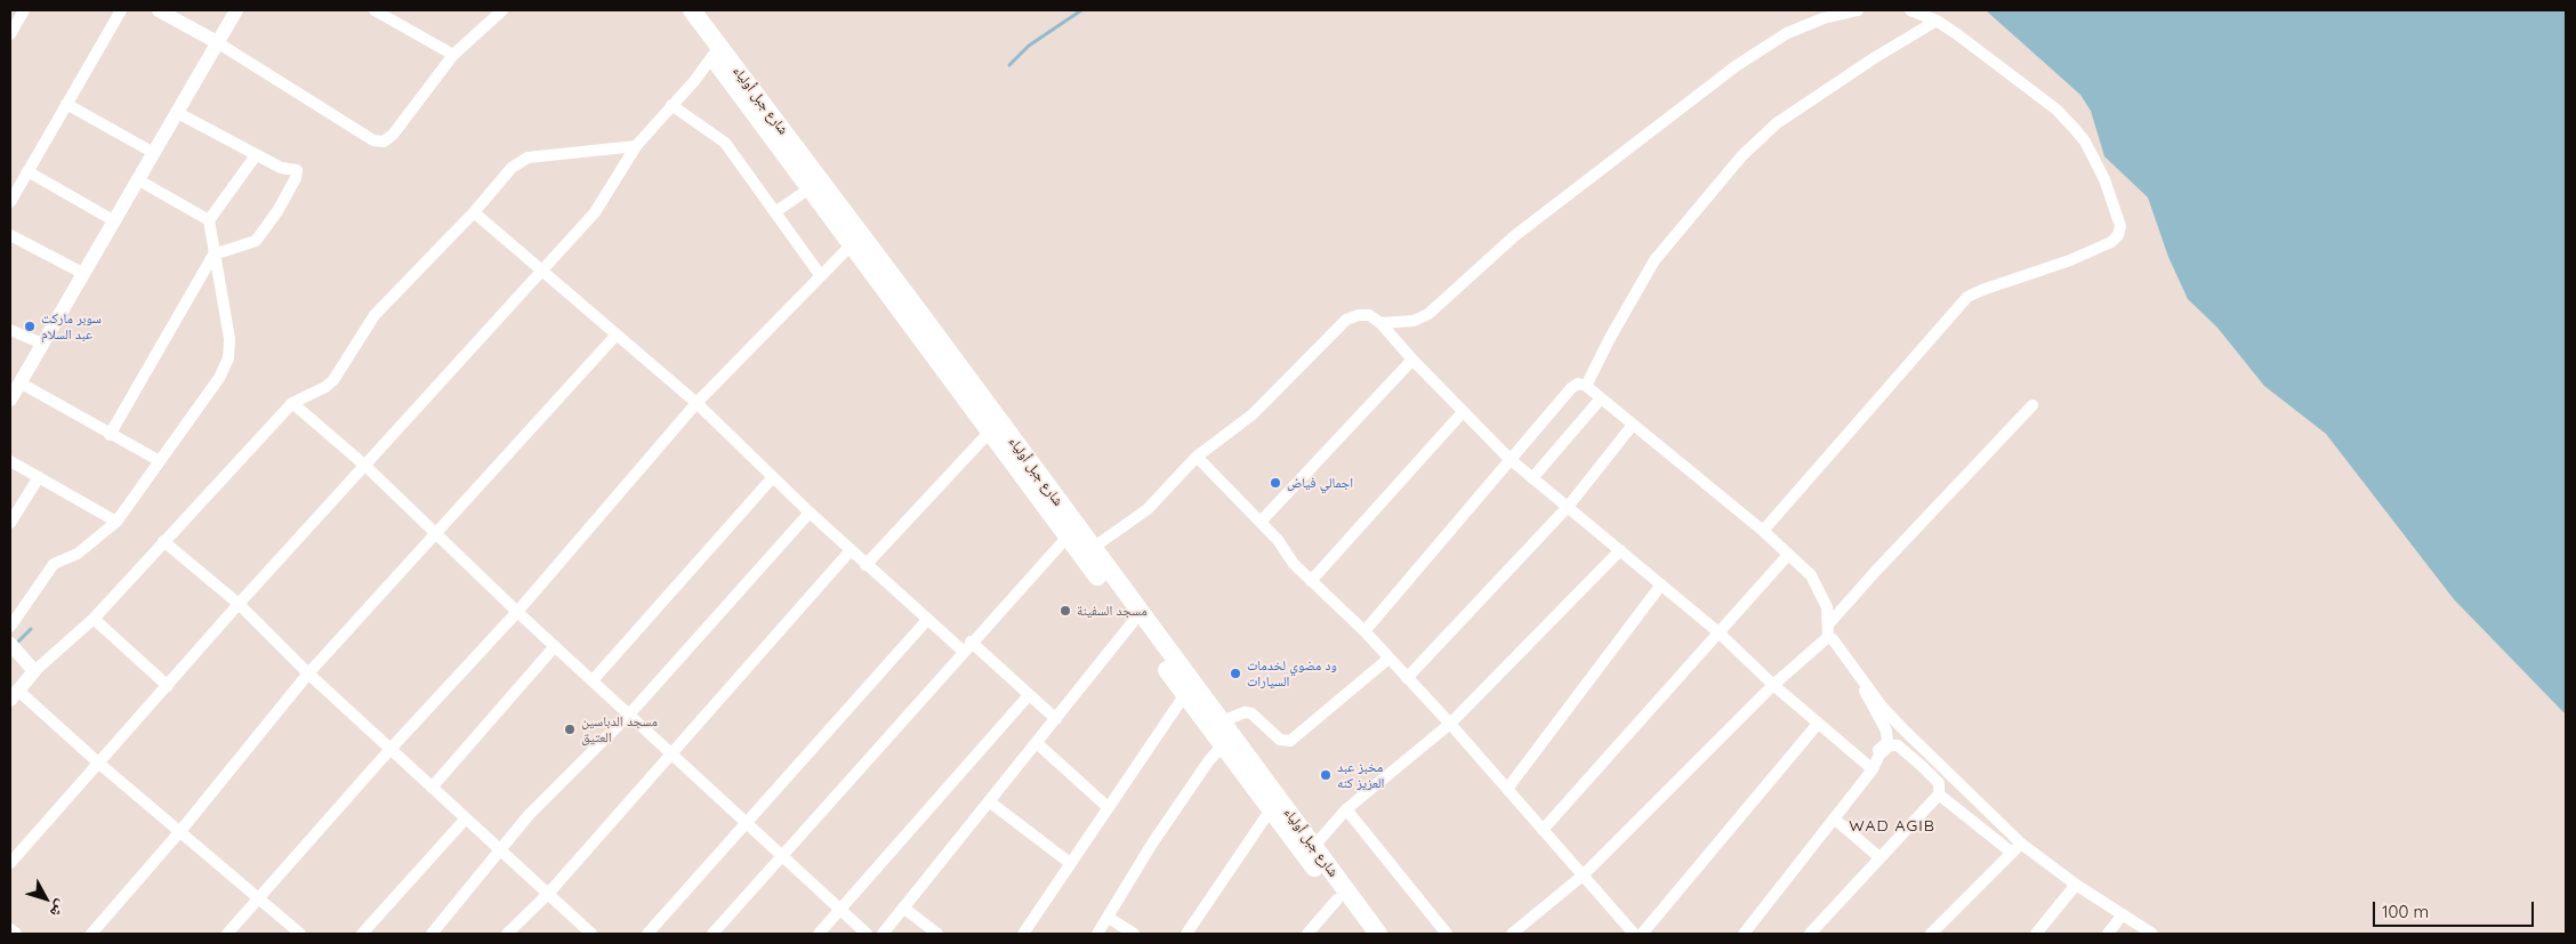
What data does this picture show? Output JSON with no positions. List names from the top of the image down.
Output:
{
  "streets": {
    "main road": ["شارع جبل أولياء"]
  },
  "districts": ["WAD AGIB"],
  "places": [
    "سوبر ماركت عبد السلام",
    "اجمالي فياض",
    "مسجد السفينة",
    "ود مضوي لخدمات السيارات",
    "مسجد الدباسين العتيق",
    "مخبز عبد العزيز كنه"
  ],
  "scale_bar": "100 m",
  "north": "bottom right"
}
